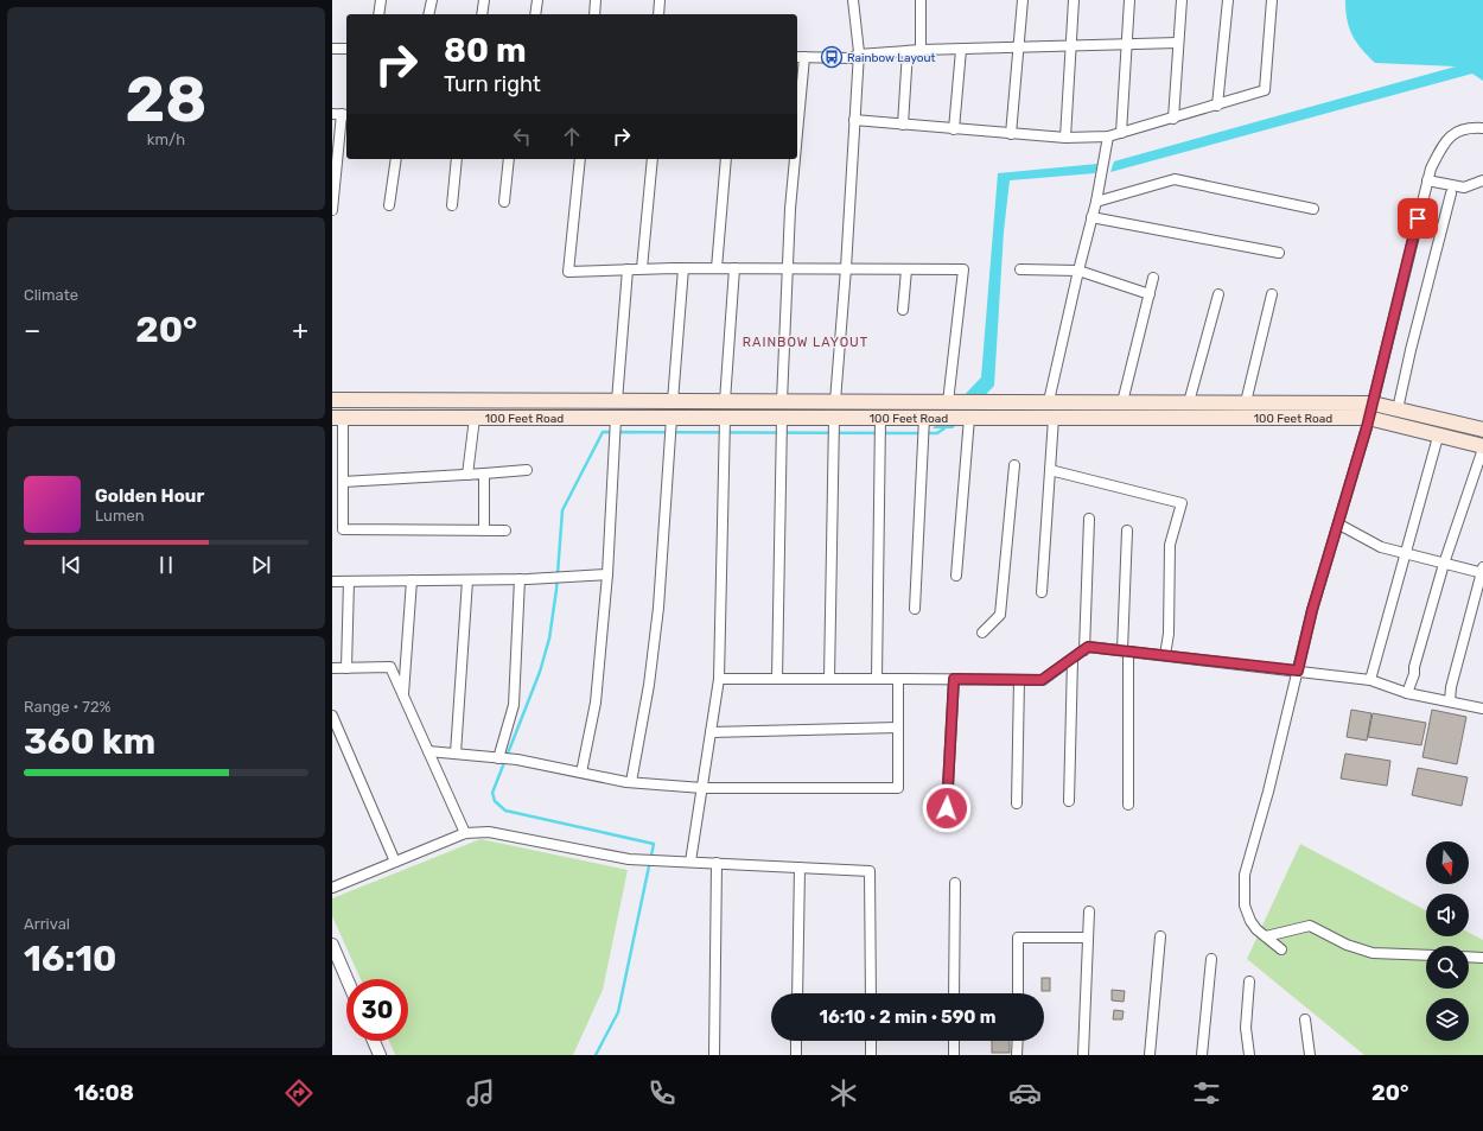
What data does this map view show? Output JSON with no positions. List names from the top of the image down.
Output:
{
  "streets": {
    "main road": ["100 Feet Road"]
  },
  "districts": ["RAINBOW LAYOUT"],
  "places": {
    "bus stop": ["Rainbow Layout"]
  },
  "north": "bottom",
  "page": {
    "tile": [
      ["28", "km/h"],
      "Climate",
      ["Range · 72%", "360 km"],
      ["Arrival", "16:10"]
    ],
    "turn": ["80 m", "Turn right"],
    "heat": ["−", "20°", "+"],
    "song": ["Golden Hour", "Lumen"],
    "limit": "30",
    "trip": "16:10 · 2 min · 590 m",
    "tabs": ["16:08", "20°"]
  }
}
